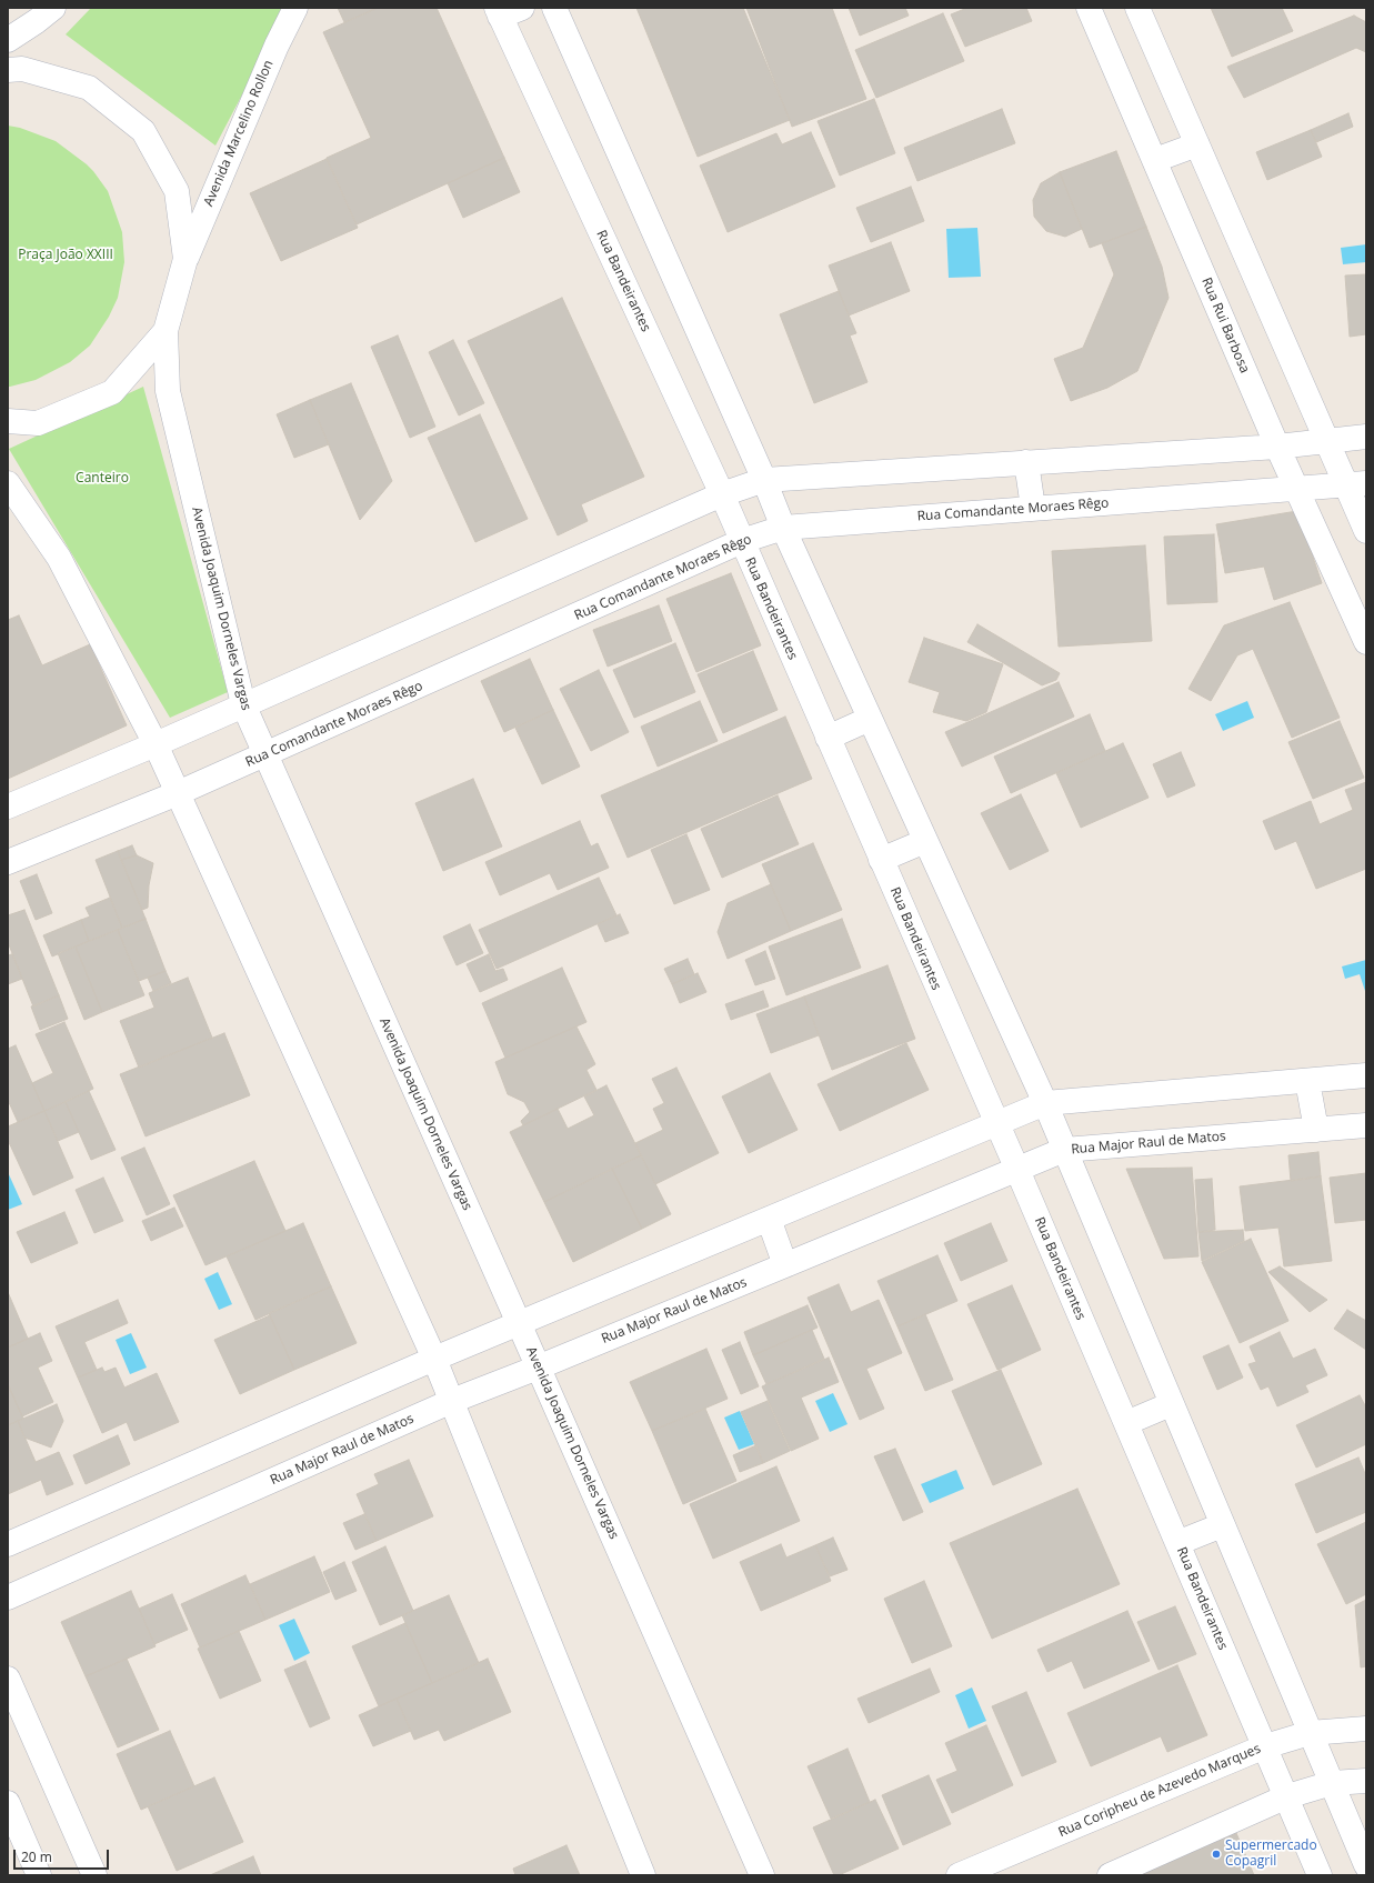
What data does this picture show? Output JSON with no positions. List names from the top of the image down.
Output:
{
  "streets": {
    "street": [
      "Avenida Marcelino Rollon",
      "Rua Bandeirantes",
      "Rua Rui Barbosa",
      "Rua Comandante Moraes Rêgo",
      "Avenida Joaquim Dorneles Vargas",
      "Rua Major Raul de Matos",
      "Rua Coripheu de Azevedo Marques"
    ]
  },
  "crossings": [
    ["Rua Bandeirantes", "Rua Comandante Moraes Rêgo"],
    ["Rua Bandeirantes", "Rua Major Raul de Matos"],
    ["Rua Bandeirantes", "Rua Coripheu de Azevedo Marques"],
    ["Rua Rui Barbosa", "Rua Comandante Moraes Rêgo"],
    ["Rua Comandante Moraes Rêgo", "Avenida Joaquim Dorneles Vargas"],
    ["Avenida Joaquim Dorneles Vargas", "Rua Major Raul de Matos"]
  ],
  "parks": ["Praça João XXIII", "Canteiro"],
  "places": ["Supermercado Copagril"],
  "scale_bar": "20 m"
}
